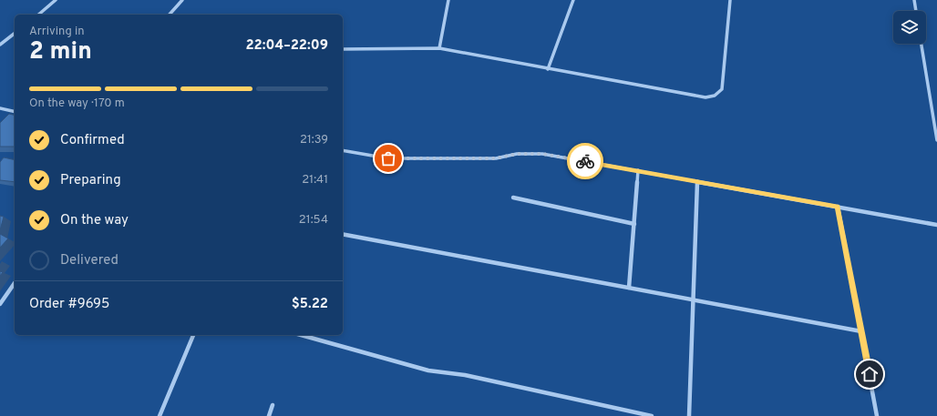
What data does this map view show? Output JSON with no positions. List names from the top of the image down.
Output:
{
  "page": {
    "heading": ["2 min", "Arriving in", "22:04–22:09"],
    "panel": ["Order #9695", "$5.22"],
    "bar": "On the way · 170 m",
    "list": [
      ["Confirmed", "21:39"],
      ["Preparing", "21:41"],
      ["On the way", "21:54"],
      "Delivered"
    ]
  }
}
